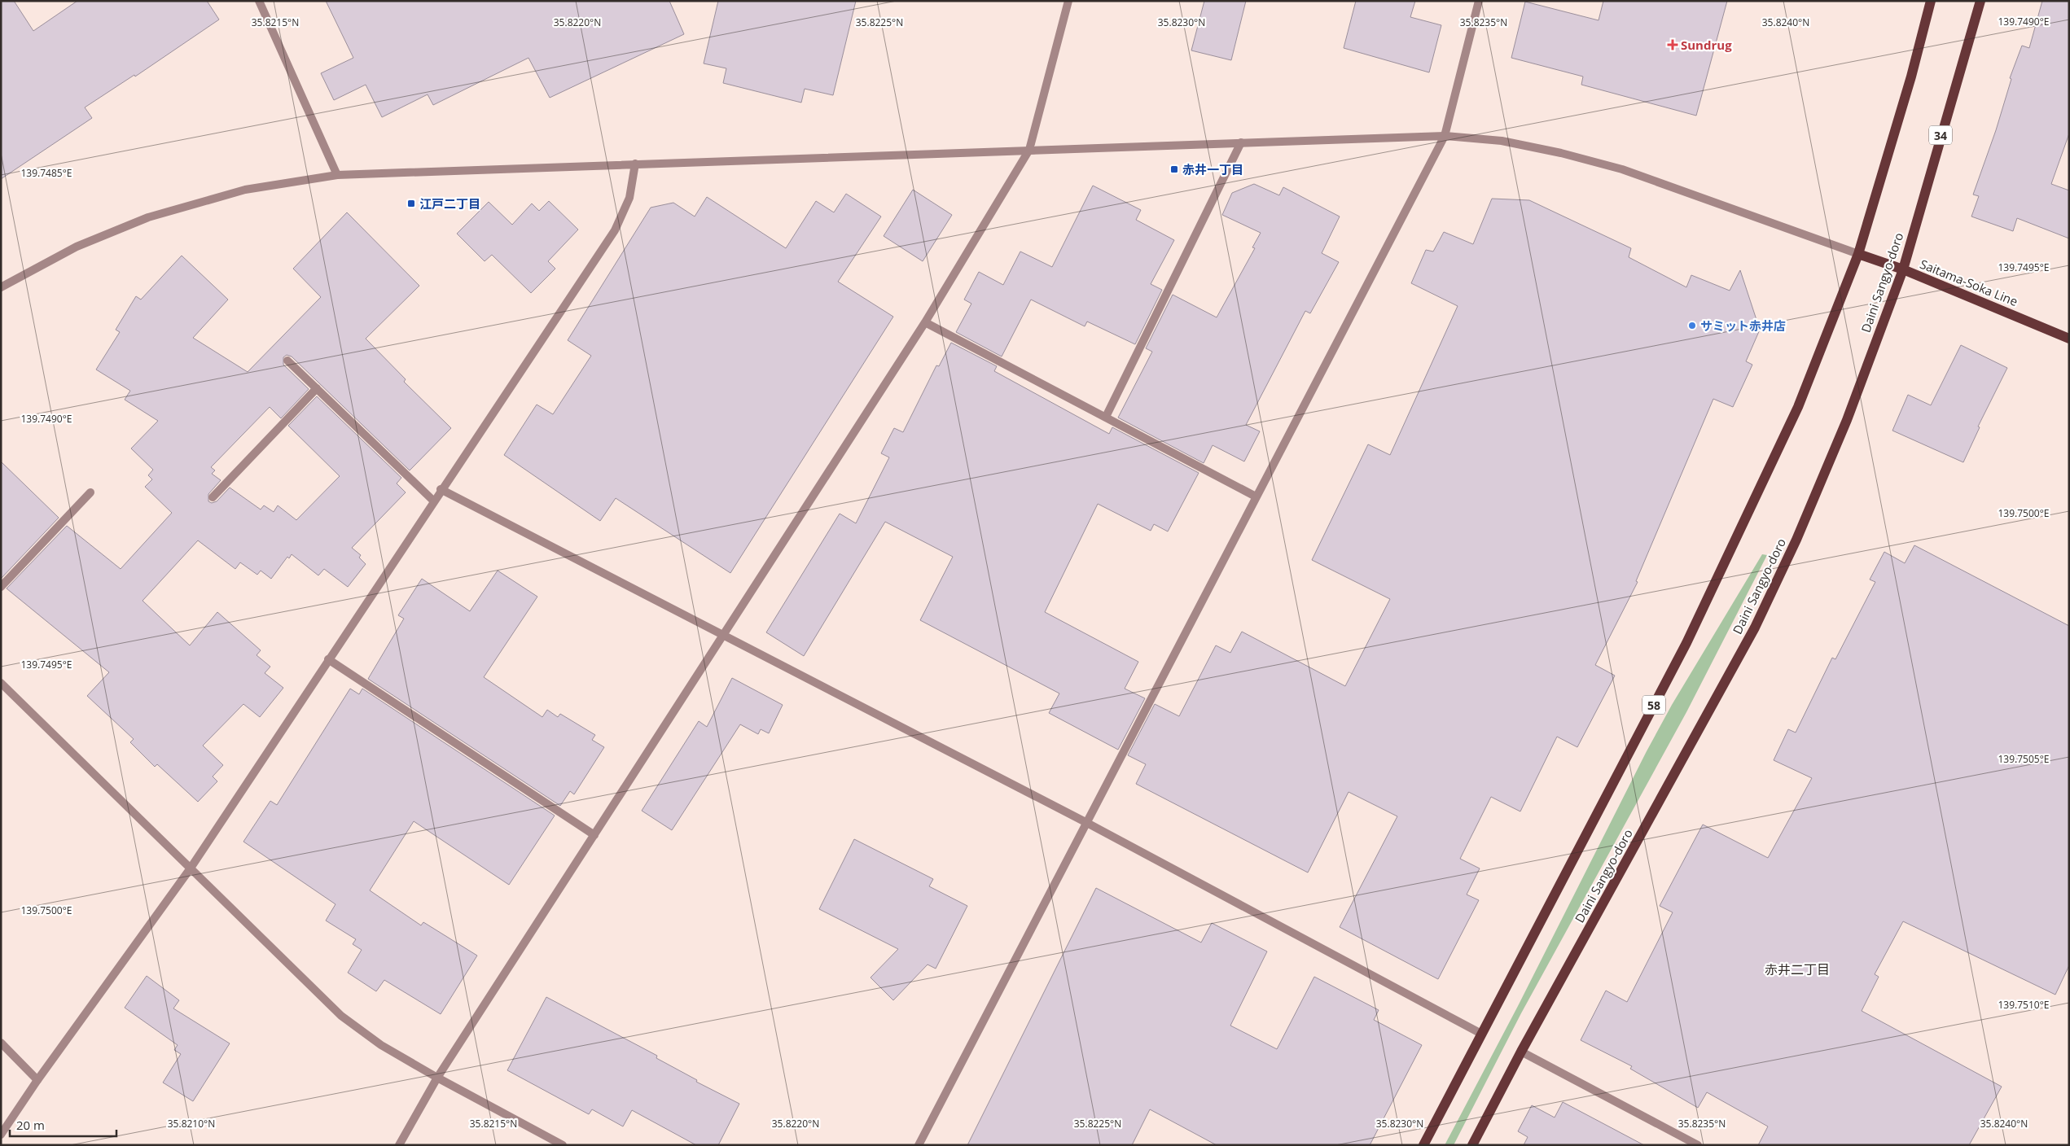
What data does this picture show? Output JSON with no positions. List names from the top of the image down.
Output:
{
  "streets": {
    "main road": [
      "34",
      "Daini Sangyo-doro",
      "Saitama-Soka Line",
      "58"
    ]
  },
  "crossings": [
    ["Daini Sangyo-doro", "Saitama-Soka Line"],
    ["Saitama-Soka Line", "58"]
  ],
  "districts": ["赤井二丁目"],
  "places": {
    "health": ["Sundrug"],
    "transit": ["赤井一丁目", "江戸二丁目"],
    "other": ["サミット赤井店"]
  },
  "scale_bar": "20 m",
  "coordinates": [
    "139.7490°E",
    "35.8215°N",
    "35.8220°N",
    "35.8225°N",
    "35.8230°N",
    "35.8235°N",
    "35.8240°N",
    "139.7485°E",
    "139.7495°E",
    "139.7500°E",
    "139.7505°E",
    "139.7510°E",
    "35.8210°N"
  ]
}
